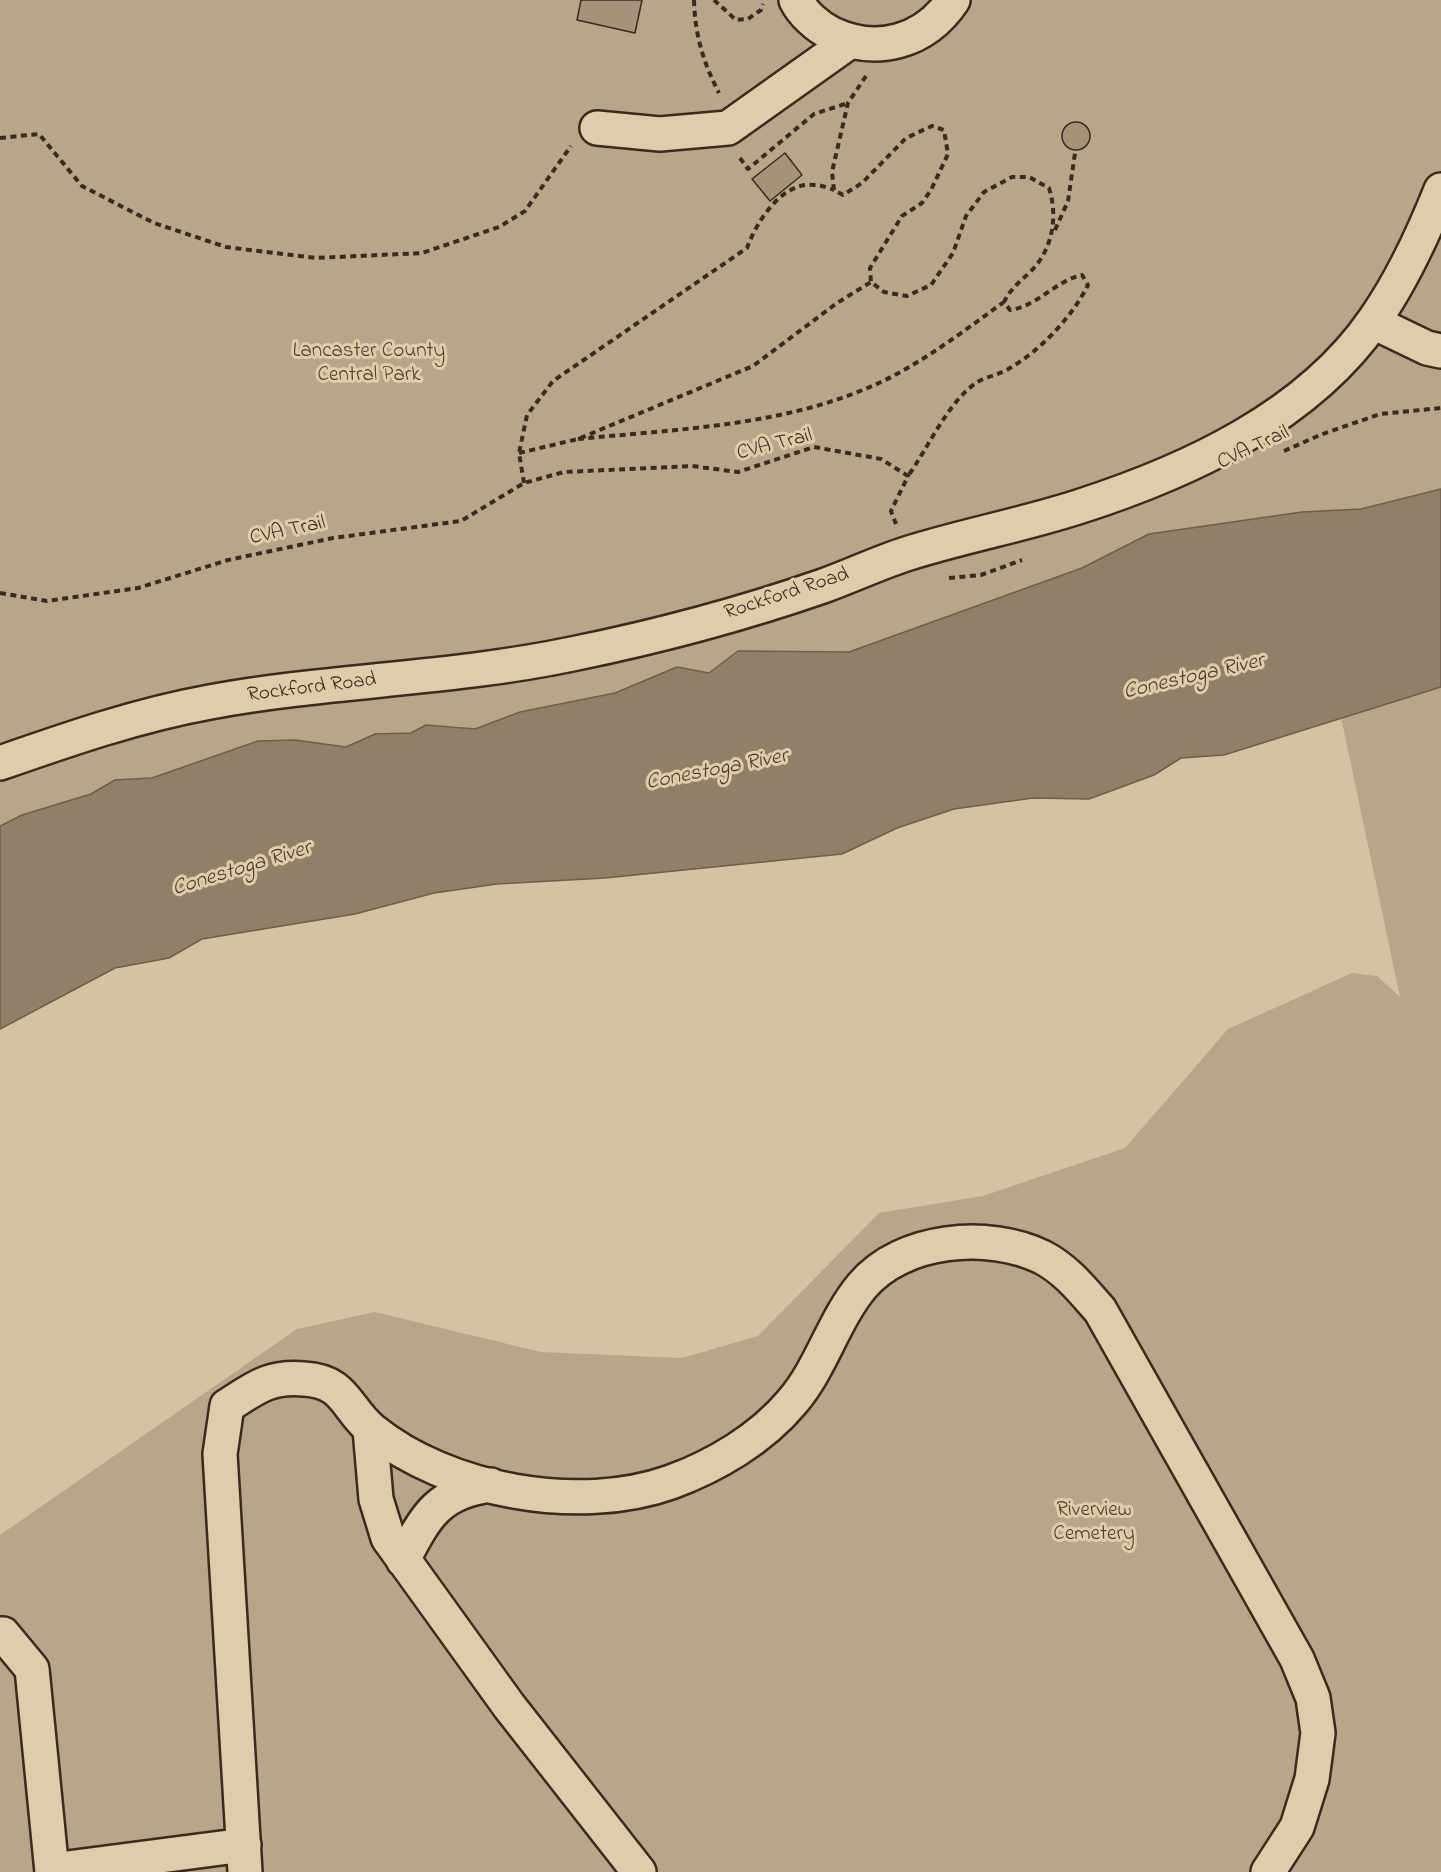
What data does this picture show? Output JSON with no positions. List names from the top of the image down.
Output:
{
  "streets": {
    "street": ["Rockford Road"],
    "path": ["CVA Trail"]
  },
  "water": ["Conestoga River"],
  "parks": ["Lancaster County Central Park", "Riverview Cemetery"]
}
